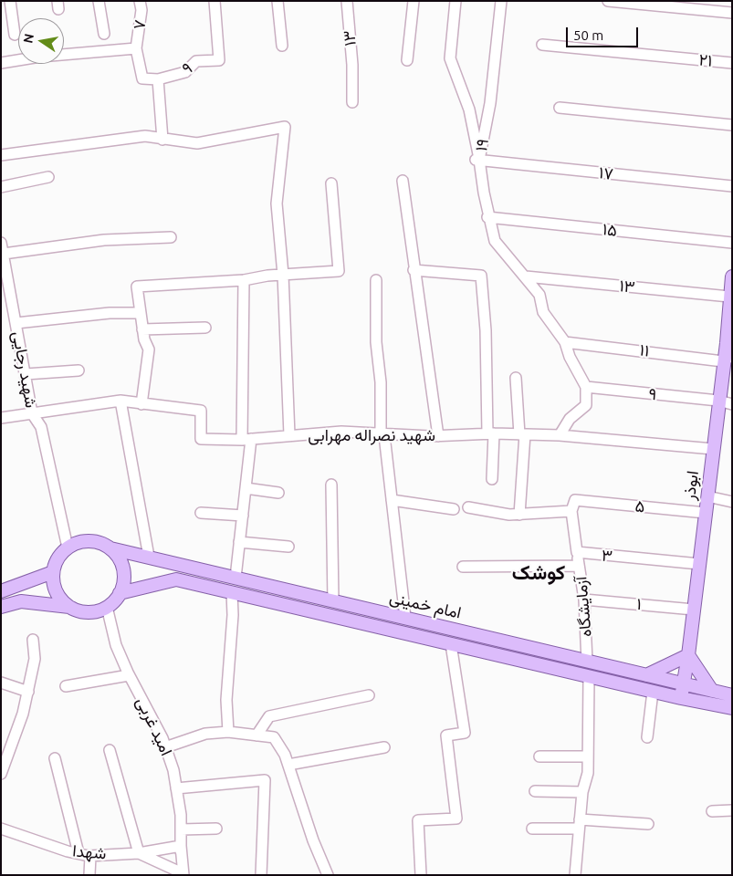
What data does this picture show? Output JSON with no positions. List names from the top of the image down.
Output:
{
  "streets": {
    "main road": ["ابوذر", "امام خمینی"],
    "street": [
      "۷",
      "۱۳",
      "۲۱",
      "۹",
      "۱۹",
      "۱۷",
      "۱۵",
      "۱۱",
      "شهید رجایی",
      "شهید نصراله مهرابی",
      "۵",
      "۳",
      "۱",
      "آزمایشگاه",
      "امید غربی",
      "شهدا"
    ]
  },
  "crossings": [
    ["۱۳", "۱۹"],
    ["۱۳", "ابوذر"],
    ["۹", "۱۹"],
    ["۹", "ابوذر"],
    ["۱۹", "۱۷"],
    ["۱۹", "۱۵"],
    ["۱۹", "۱۱"],
    ["۱۱", "ابوذر"],
    ["شهید رجایی", "شهید نصراله مهرابی"],
    ["شهید رجایی", "امام خمینی"],
    ["شهید رجایی", "امید غربی"],
    ["شهید نصراله مهرابی", "ابوذر"],
    ["ابوذر", "۵"],
    ["ابوذر", "۳"],
    ["ابوذر", "۱"],
    ["ابوذر", "امام خمینی"],
    ["۳", "آزمایشگاه"],
    ["۱", "آزمایشگاه"],
    ["امام خمینی", "آزمایشگاه"],
    ["امام خمینی", "امید غربی"],
    ["امید غربی", "شهدا"]
  ],
  "districts": ["کوشک"],
  "scale_bar": "50 m",
  "north": "left"
}
